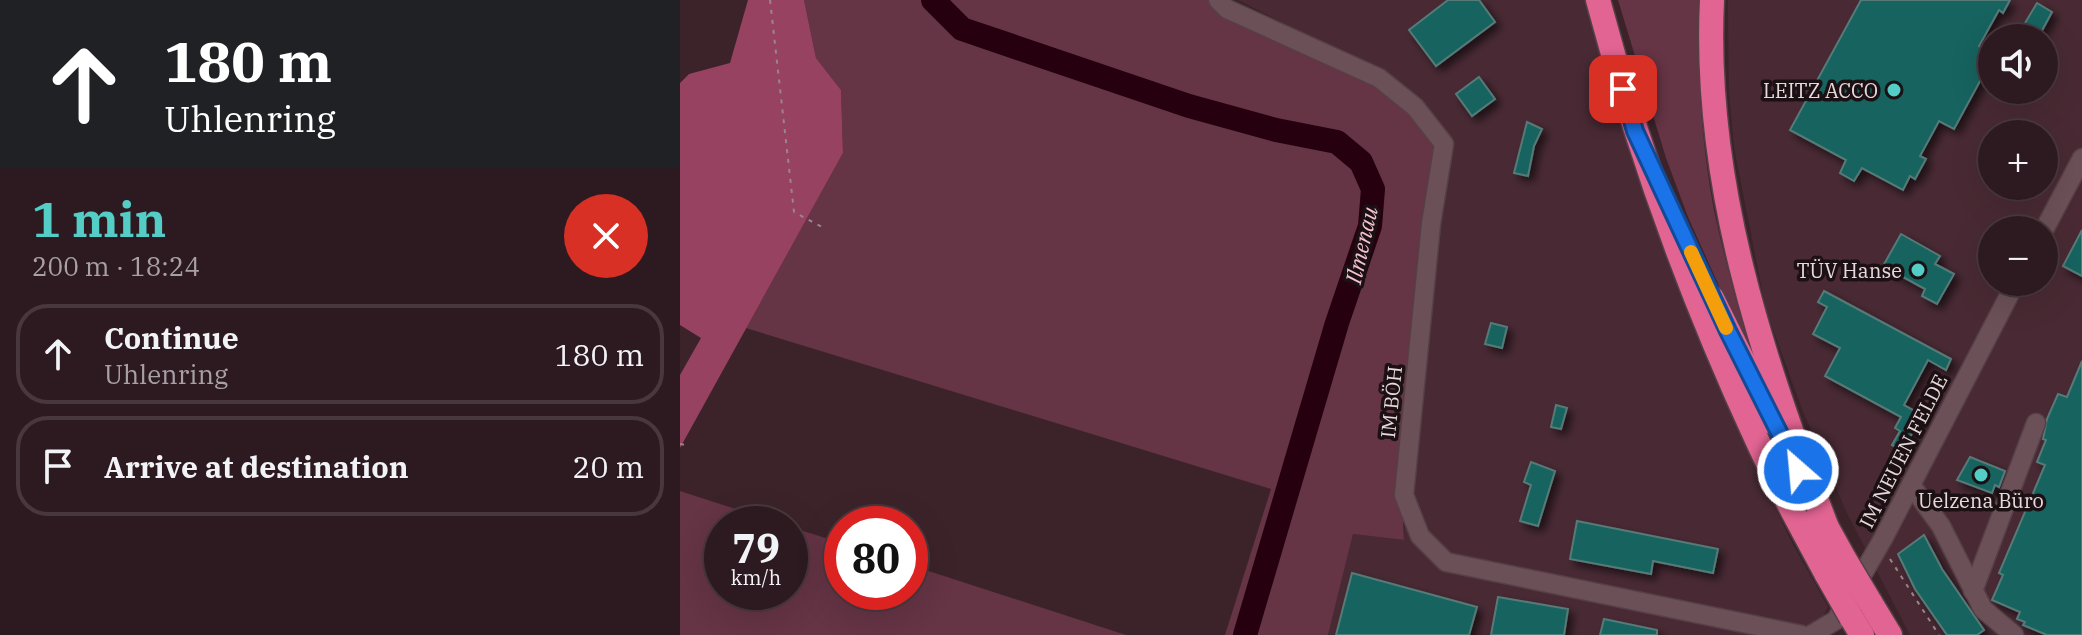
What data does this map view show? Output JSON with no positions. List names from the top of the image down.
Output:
{
  "streets": {
    "street": ["IM BÖH", "IM NEUEN FELDE"]
  },
  "crossings": [
    ["IM BÖH", "IM NEUEN FELDE"]
  ],
  "water": ["Ilmenau"],
  "places": ["LEITZ ACCO", "TÜV Hanse", "Uelzena Büro"],
  "page": {
    "turn": ["180 m", "Uhlenring"],
    "map_buttons": ["+", "−"],
    "heading": ["1 min", "200 m · 18:24"],
    "list": [
      {
        "name": "Continue",
        "note": "Uhlenring",
        "value": "180 m"
      },
      {
        "name": "Arrive at destination",
        "value": "20 m"
      }
    ],
    "speed": "79 km/h",
    "limit": "80"
  }
}
